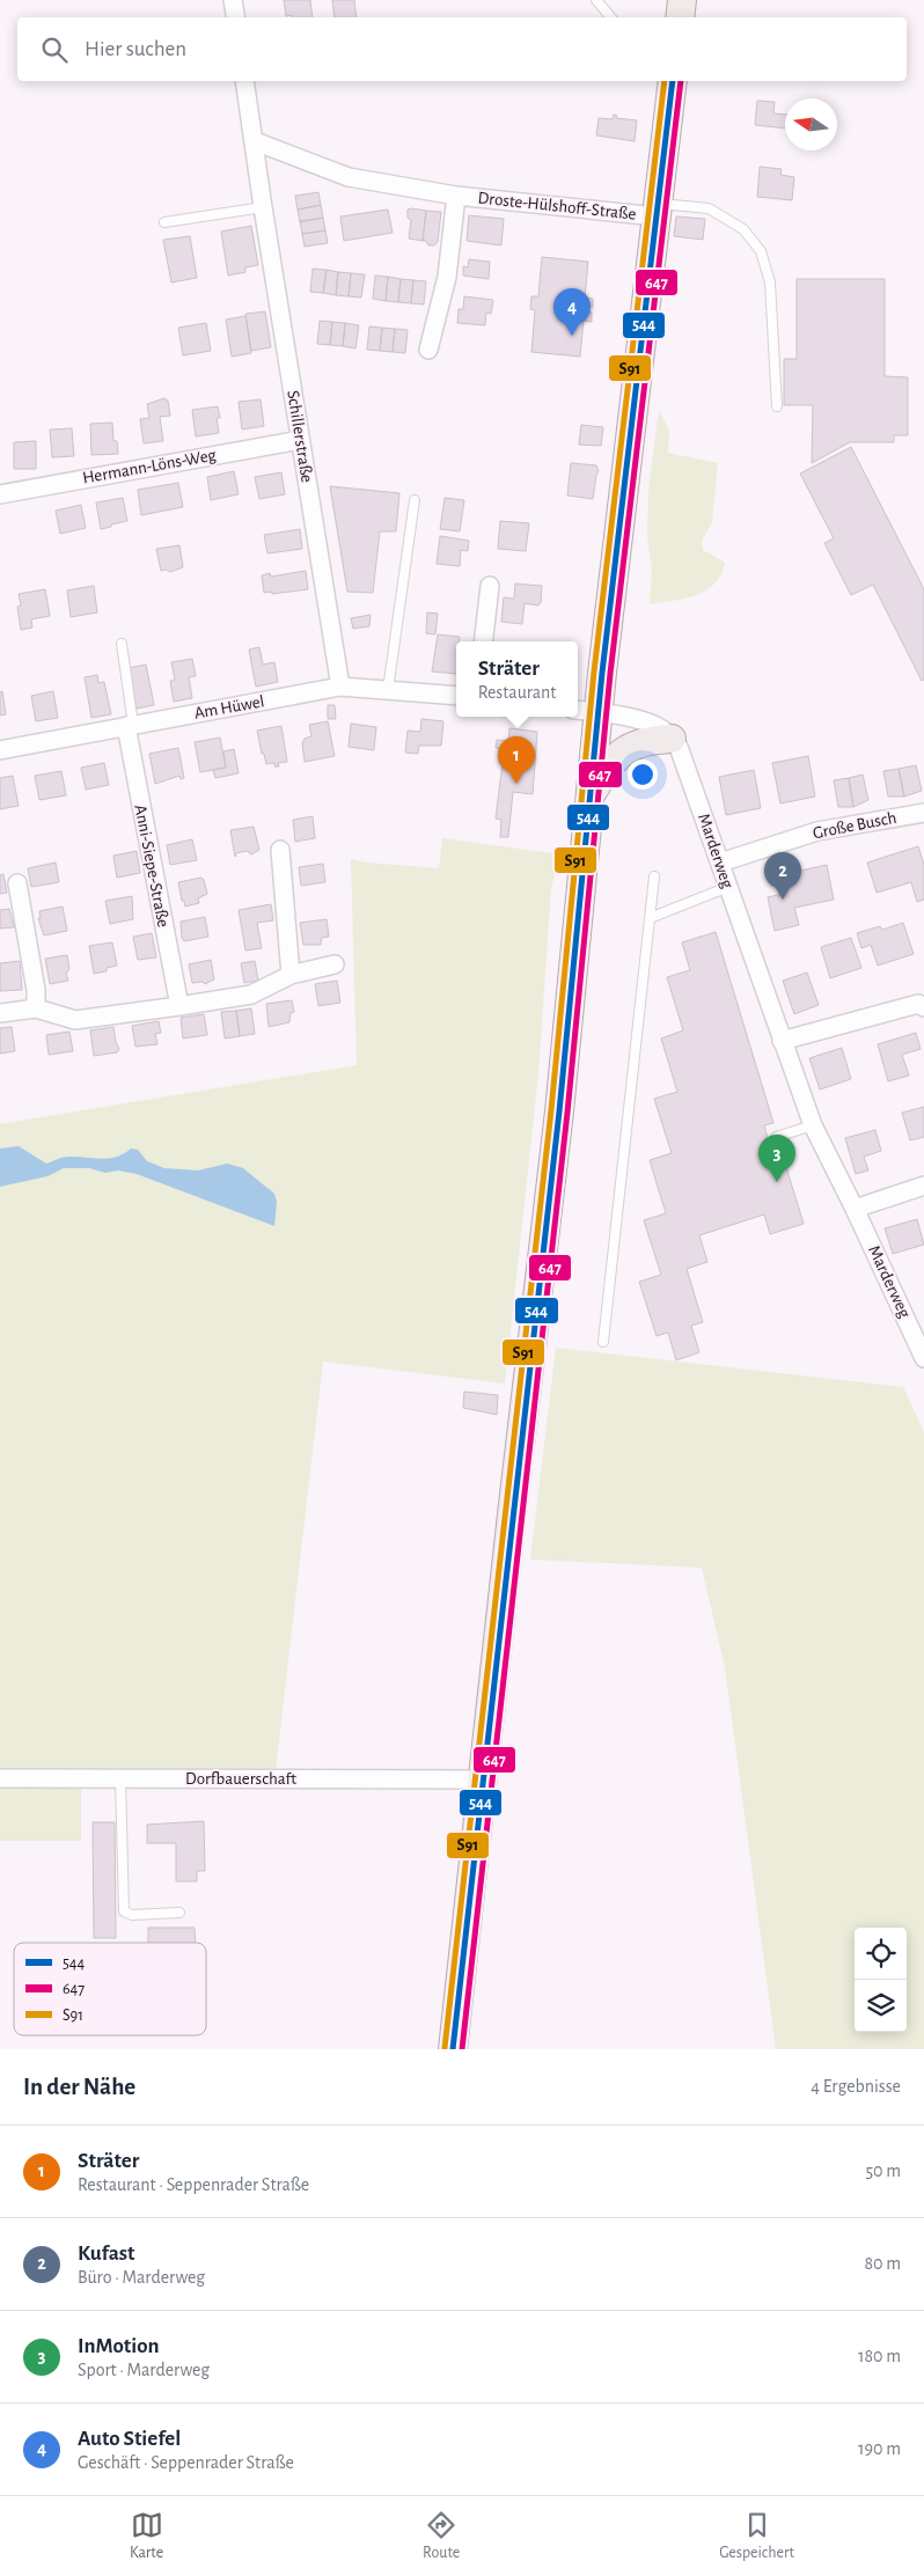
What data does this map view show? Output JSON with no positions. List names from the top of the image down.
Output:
{
  "streets": {
    "street": [
      "Droste-Hülshoff-Straße",
      "Schillerstraße",
      "Hermann-Löns-Weg",
      "Am Hüwel",
      "Große Busch",
      "Marderweg",
      "Anni-Siepe-Straße",
      "Dorfbauerschaft"
    ]
  },
  "crossings": [
    ["Droste-Hülshoff-Straße", "Schillerstraße"],
    ["Schillerstraße", "Hermann-Löns-Weg"],
    ["Schillerstraße", "Am Hüwel"],
    ["Am Hüwel", "Anni-Siepe-Straße"],
    ["Große Busch", "Marderweg"]
  ],
  "lines": ["transit line 544", "transit line 647", "transit line S91"],
  "legend": ["544", "647", "S91"],
  "north": "left",
  "page": {
    "search": "Hier suchen",
    "pins": [
      "4",
      "1",
      "2",
      "3"
    ],
    "popup": ["Sträter", "Restaurant"],
    "heading": ["In der Nähe", "4 Ergebnisse"],
    "list": [
      {
        "mark": "1",
        "name": "Sträter",
        "note": "Restaurant · Seppenrader Straße",
        "value": "50 m"
      },
      {
        "mark": "2",
        "name": "Kufast",
        "note": "Büro · Marderweg",
        "value": "80 m"
      },
      {
        "mark": "3",
        "name": "InMotion",
        "note": "Sport · Marderweg",
        "value": "180 m"
      },
      {
        "mark": "4",
        "name": "Auto Stiefel",
        "note": "Geschäft · Seppenrader Straße",
        "value": "190 m"
      }
    ],
    "nav": ["Karte", "Route", "Gespeichert"]
  }
}
